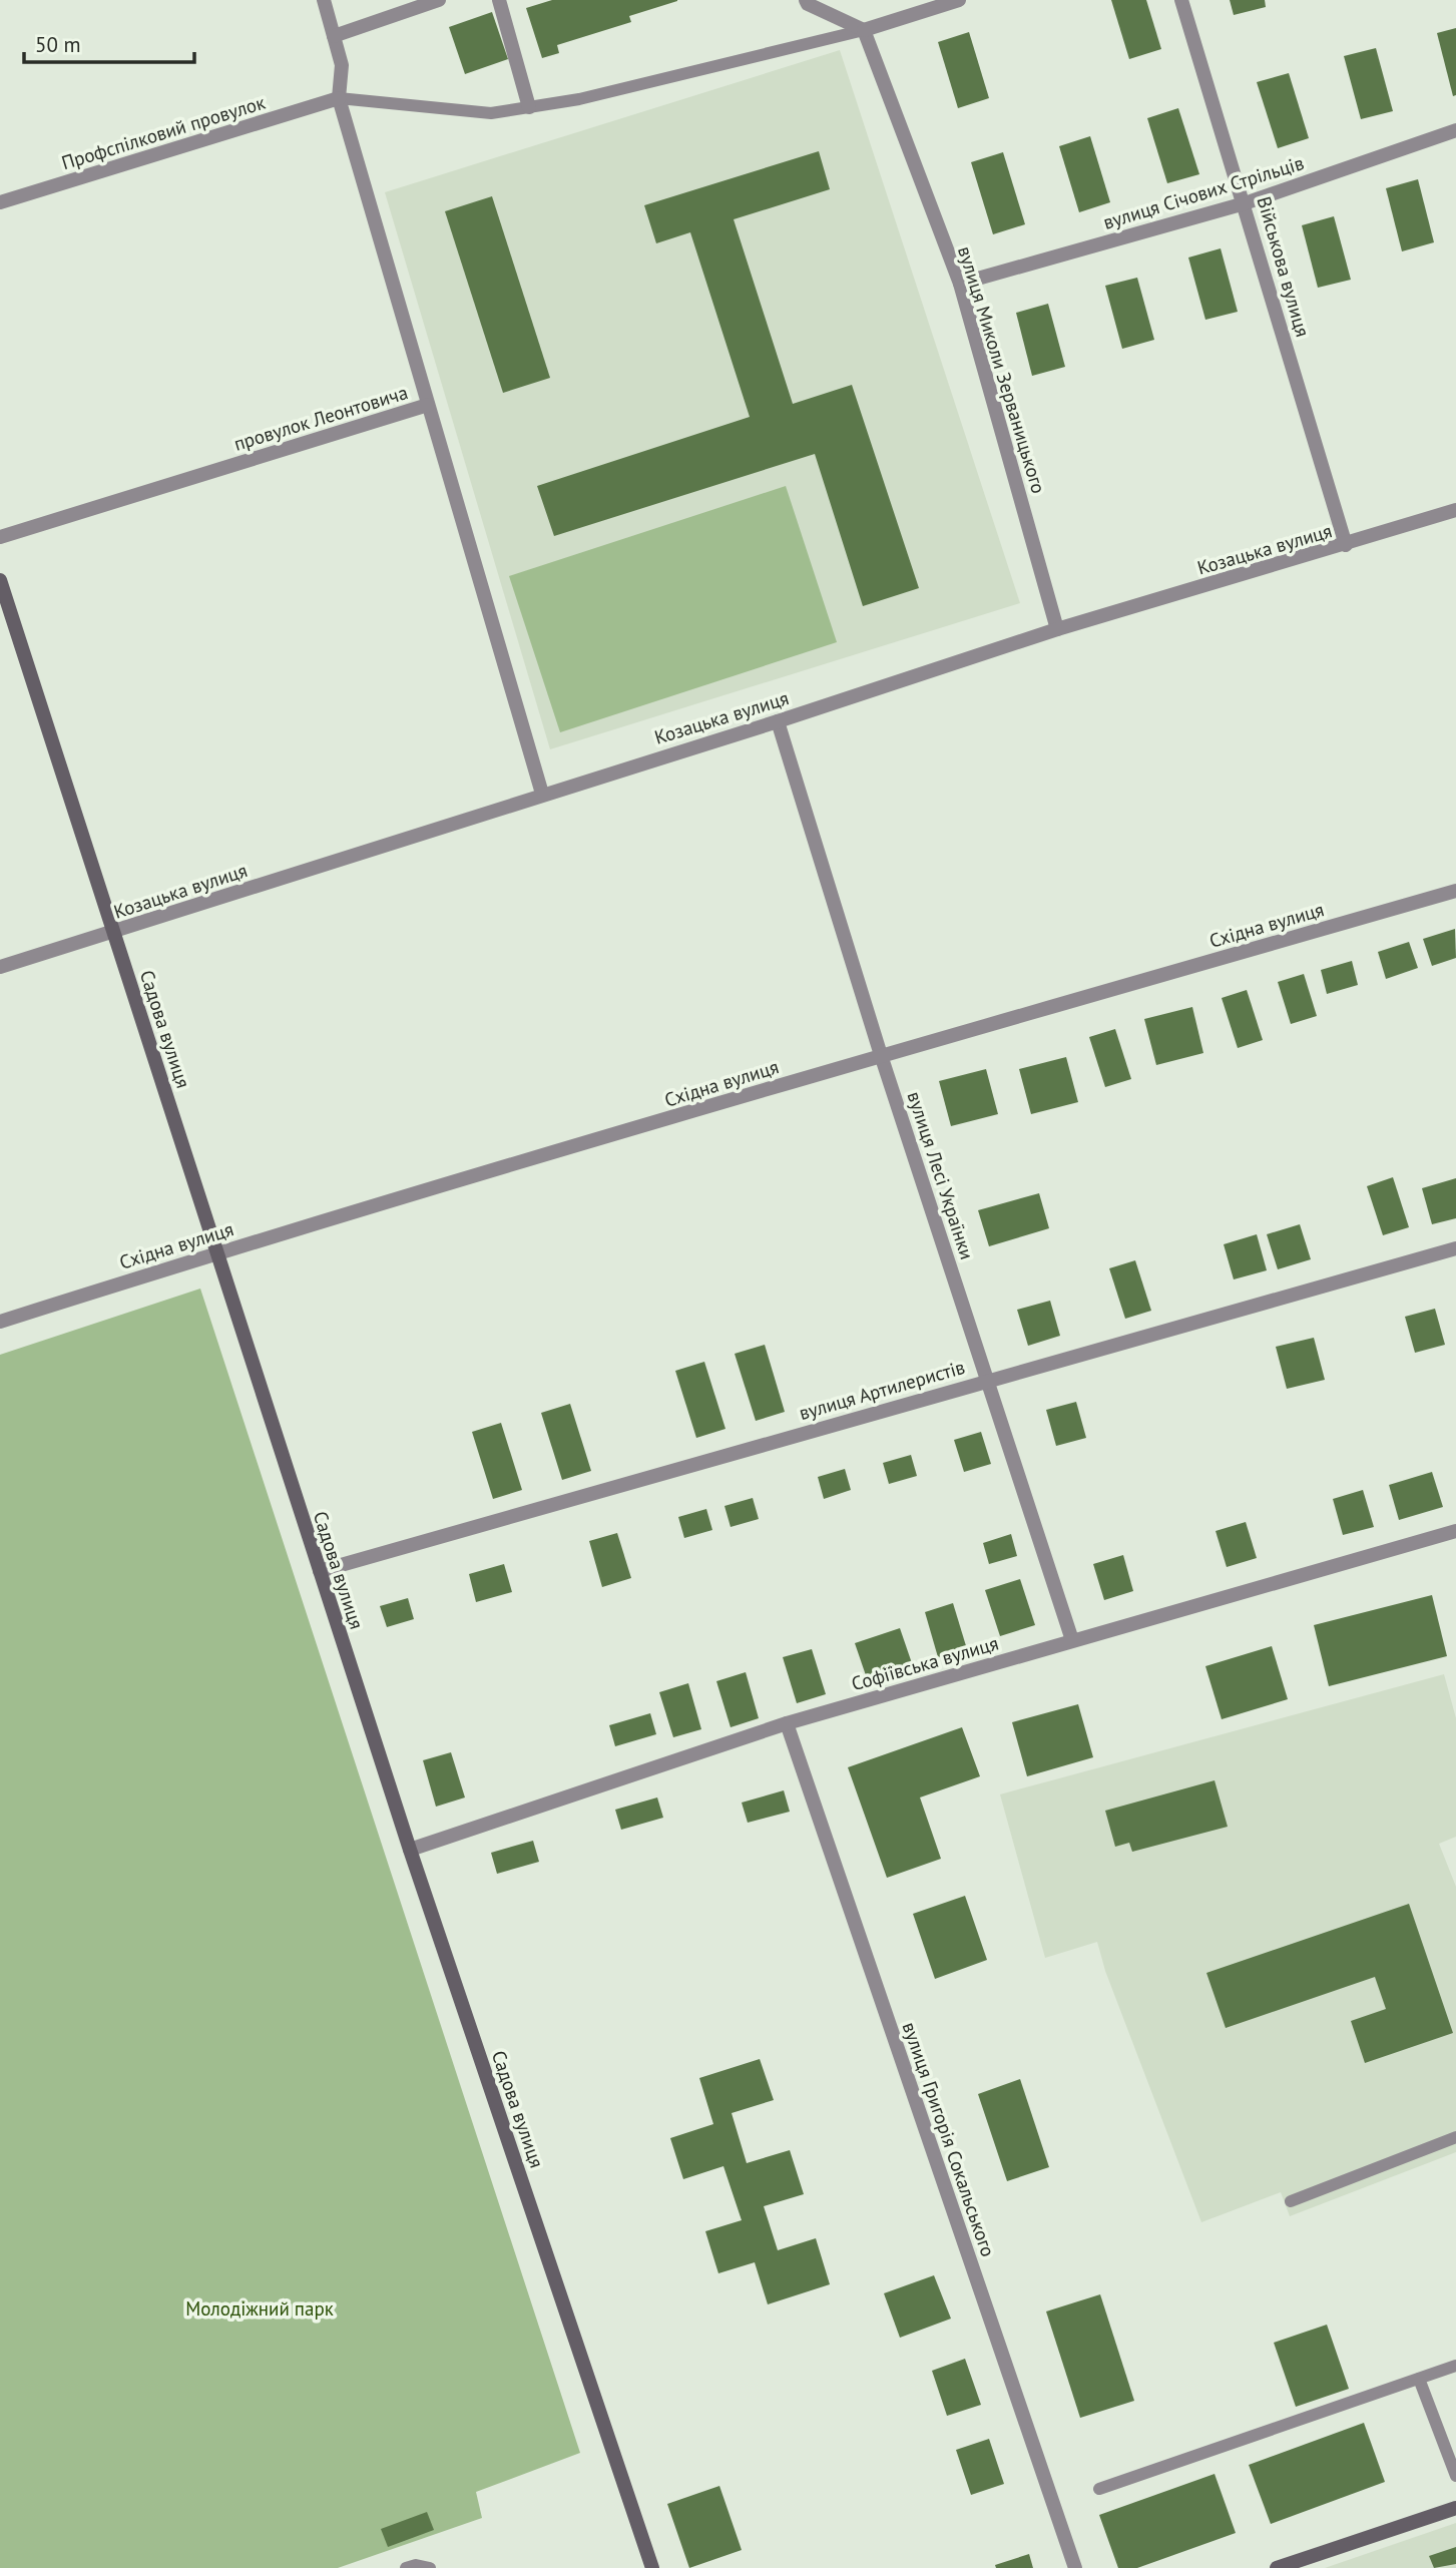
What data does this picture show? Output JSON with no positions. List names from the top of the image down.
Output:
{
  "streets": {
    "street": [
      "Профспілковий провулок",
      "вулиця Січових Стрільців",
      "Військова вулиця",
      "вулиця Миколи Зерваницького",
      "провулок Леонтовича",
      "Козацька вулиця",
      "Східна вулиця",
      "Садова вулиця",
      "вулиця Лесі Українки",
      "вулиця Артилеристів",
      "Софіївська вулиця",
      "вулиця Григорія Сокальського"
    ]
  },
  "crossings": [
    ["вулиця Січових Стрільців", "Військова вулиця"],
    ["вулиця Січових Стрільців", "вулиця Миколи Зерваницького"],
    ["Військова вулиця", "Козацька вулиця"],
    ["вулиця Миколи Зерваницького", "Козацька вулиця"],
    ["провулок Леонтовича", "Козацька вулиця"],
    ["Козацька вулиця", "Садова вулиця"],
    ["Козацька вулиця", "вулиця Лесі Українки"],
    ["Східна вулиця", "Садова вулиця"],
    ["Східна вулиця", "вулиця Лесі Українки"],
    ["Садова вулиця", "вулиця Артилеристів"],
    ["Садова вулиця", "Софіївська вулиця"],
    ["вулиця Лесі Українки", "вулиця Артилеристів"],
    ["вулиця Лесі Українки", "Софіївська вулиця"],
    ["Софіївська вулиця", "вулиця Григорія Сокальського"]
  ],
  "parks": ["Молодіжний парк"],
  "scale_bar": "50 m"
}
